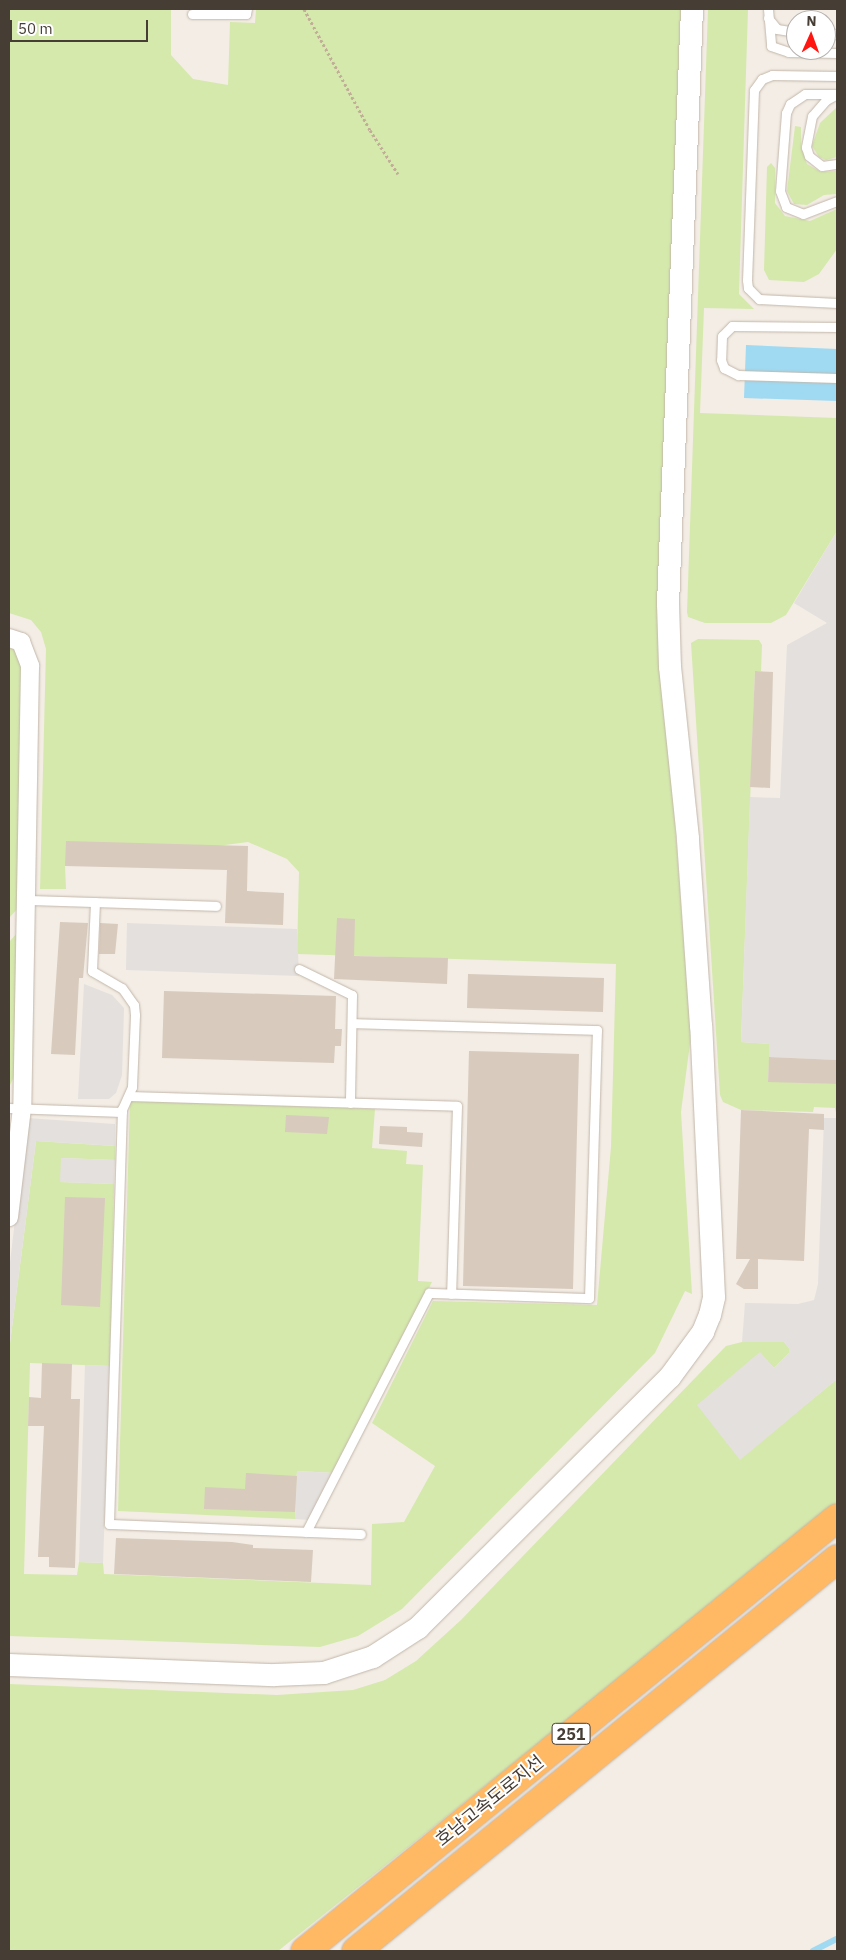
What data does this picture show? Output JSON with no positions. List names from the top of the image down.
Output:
{
  "streets": {
    "highway": ["251", "호남고속도로지선"]
  },
  "scale_bar": "50 m",
  "north": "top"
}
